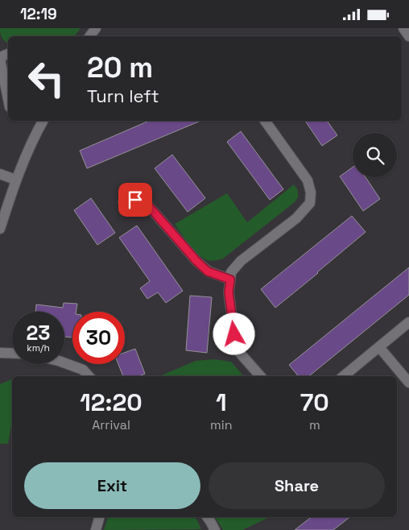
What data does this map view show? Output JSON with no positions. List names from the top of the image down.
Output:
{
  "page": {
    "status": "12:19",
    "turn": ["20 m", "Turn left"],
    "speed": "23 km/h",
    "limit": "30",
    "eta": [
      "12:20",
      "Arrival",
      "1",
      "min",
      "70",
      "m"
    ],
    "buttons": ["Exit", "Share"]
  }
}
